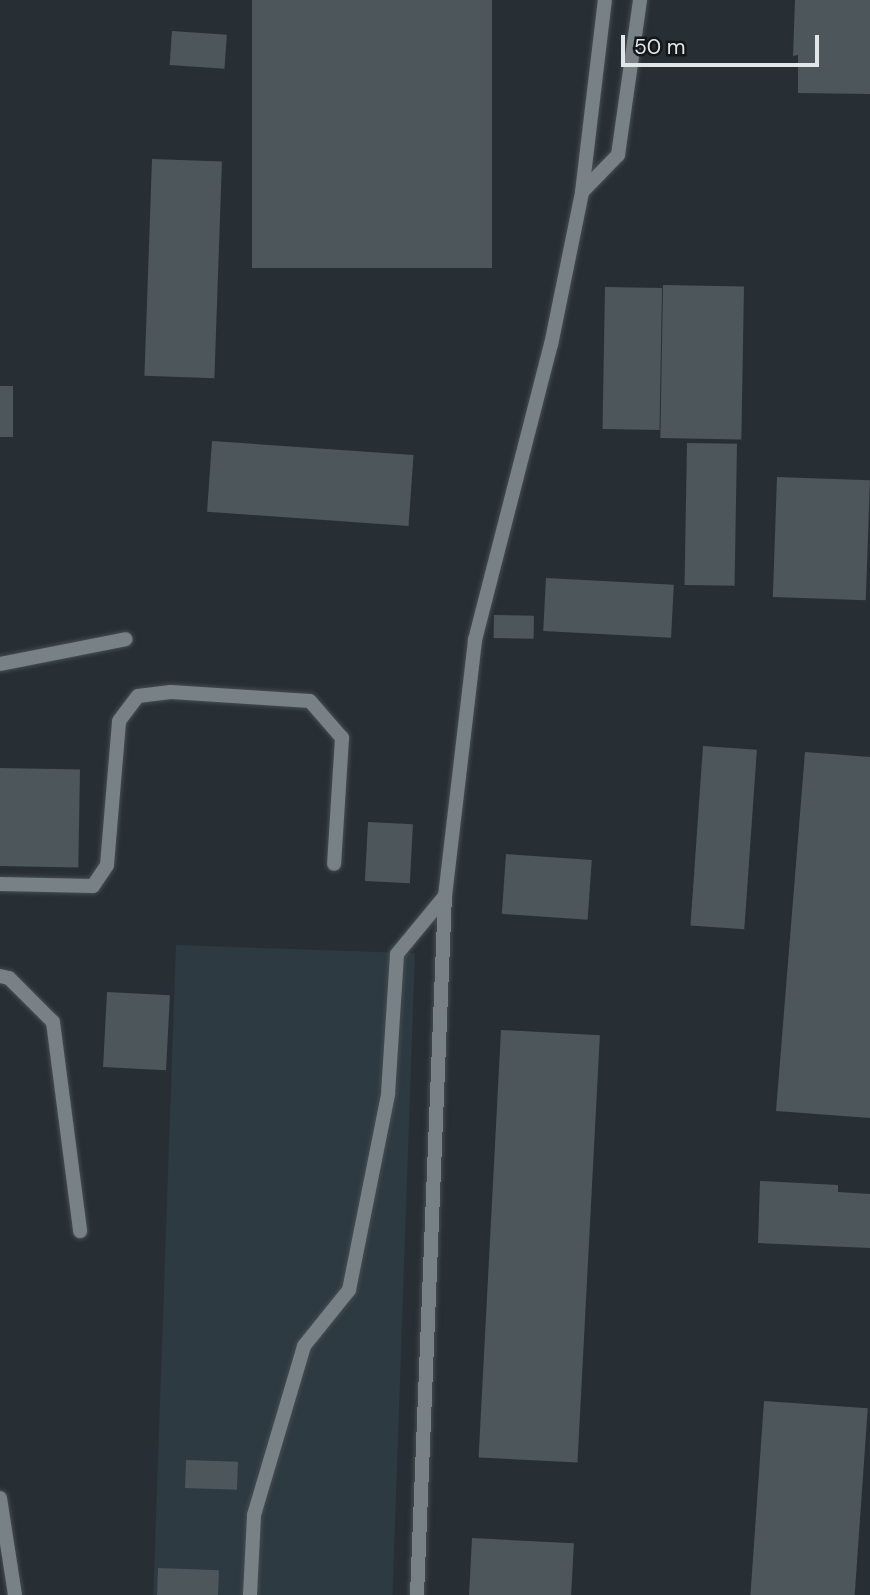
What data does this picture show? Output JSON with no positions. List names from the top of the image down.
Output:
{
  "scale_bar": "50 m"
}
